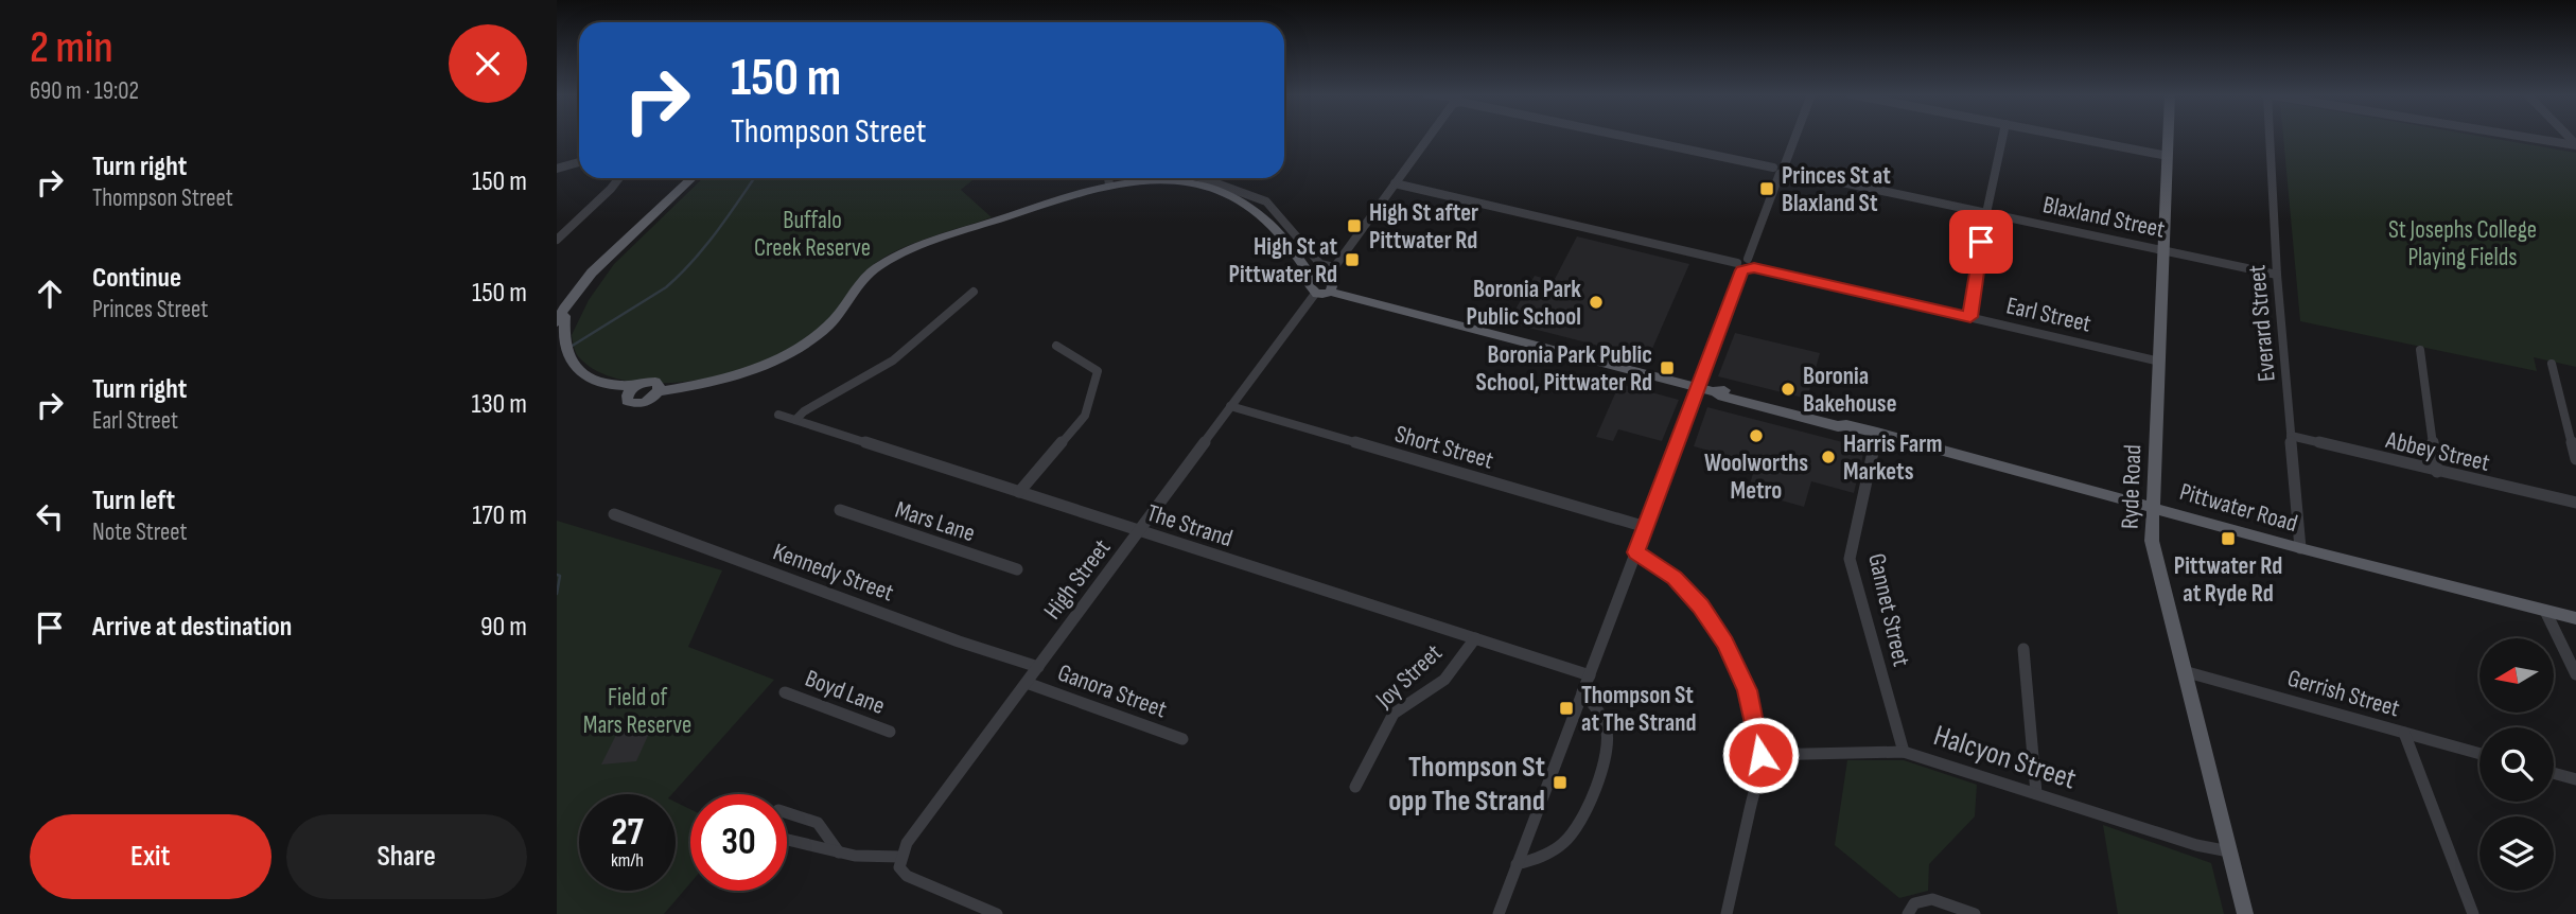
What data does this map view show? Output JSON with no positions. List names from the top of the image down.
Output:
{
  "streets": {
    "main road": ["Ryde Road", "Pittwater Road"],
    "street": [
      "Blaxland Street",
      "Earl Street",
      "Everard Street",
      "Short Street",
      "Abbey Street",
      "Mars Lane",
      "The Strand",
      "Kennedy Street",
      "High Street",
      "Gannet Street",
      "Joy Street",
      "Ganora Street",
      "Boyd Lane",
      "Gerrish Street",
      "Halcyon Street"
    ]
  },
  "crossings": [
    ["Blaxland Street", "Everard Street"],
    ["Blaxland Street", "Ryde Road"],
    ["Earl Street", "Ryde Road"],
    ["Everard Street", "Abbey Street"],
    ["Everard Street", "Pittwater Road"],
    ["Short Street", "High Street"],
    ["Ryde Road", "Pittwater Road"],
    ["Ryde Road", "Gerrish Street"],
    ["Ryde Road", "Halcyon Street"],
    ["Pittwater Road", "High Street"],
    ["Pittwater Road", "Gannet Street"],
    ["The Strand", "High Street"],
    ["The Strand", "Joy Street"],
    ["Kennedy Street", "High Street"],
    ["High Street", "Ganora Street"],
    ["Gannet Street", "Halcyon Street"]
  ],
  "parks": ["Buffalo Creek Reserve", "St Josephs College Playing Fields", "Field of Mars Reserve"],
  "places": {
    "transit": [
      "Princes St at Blaxland St",
      "High St after Pittwater Rd",
      "High St at Pittwater Rd",
      "Boronia Park Public School, Pittwater Rd",
      "Pittwater Rd at Ryde Rd",
      "Thompson St at The Strand",
      "Thompson St opp The Strand"
    ],
    "other": [
      "Boronia Park Public School",
      "Boronia Bakehouse",
      "Woolworths Metro",
      "Harris Farm Markets"
    ]
  },
  "north": "left",
  "page": {
    "heading": ["2 min", "690 m · 19:02"],
    "turn": ["150 m", "Thompson Street"],
    "list": [
      {
        "name": "Turn right",
        "note": "Thompson Street",
        "value": "150 m"
      },
      {
        "name": "Continue",
        "note": "Princes Street",
        "value": "150 m"
      },
      {
        "name": "Turn right",
        "note": "Earl Street",
        "value": "130 m"
      },
      {
        "name": "Turn left",
        "note": "Note Street",
        "value": "170 m"
      },
      {
        "name": "Arrive at destination",
        "value": "90 m"
      }
    ],
    "speed": "27 km/h",
    "limit": "30",
    "buttons": ["Exit", "Share"]
  }
}
